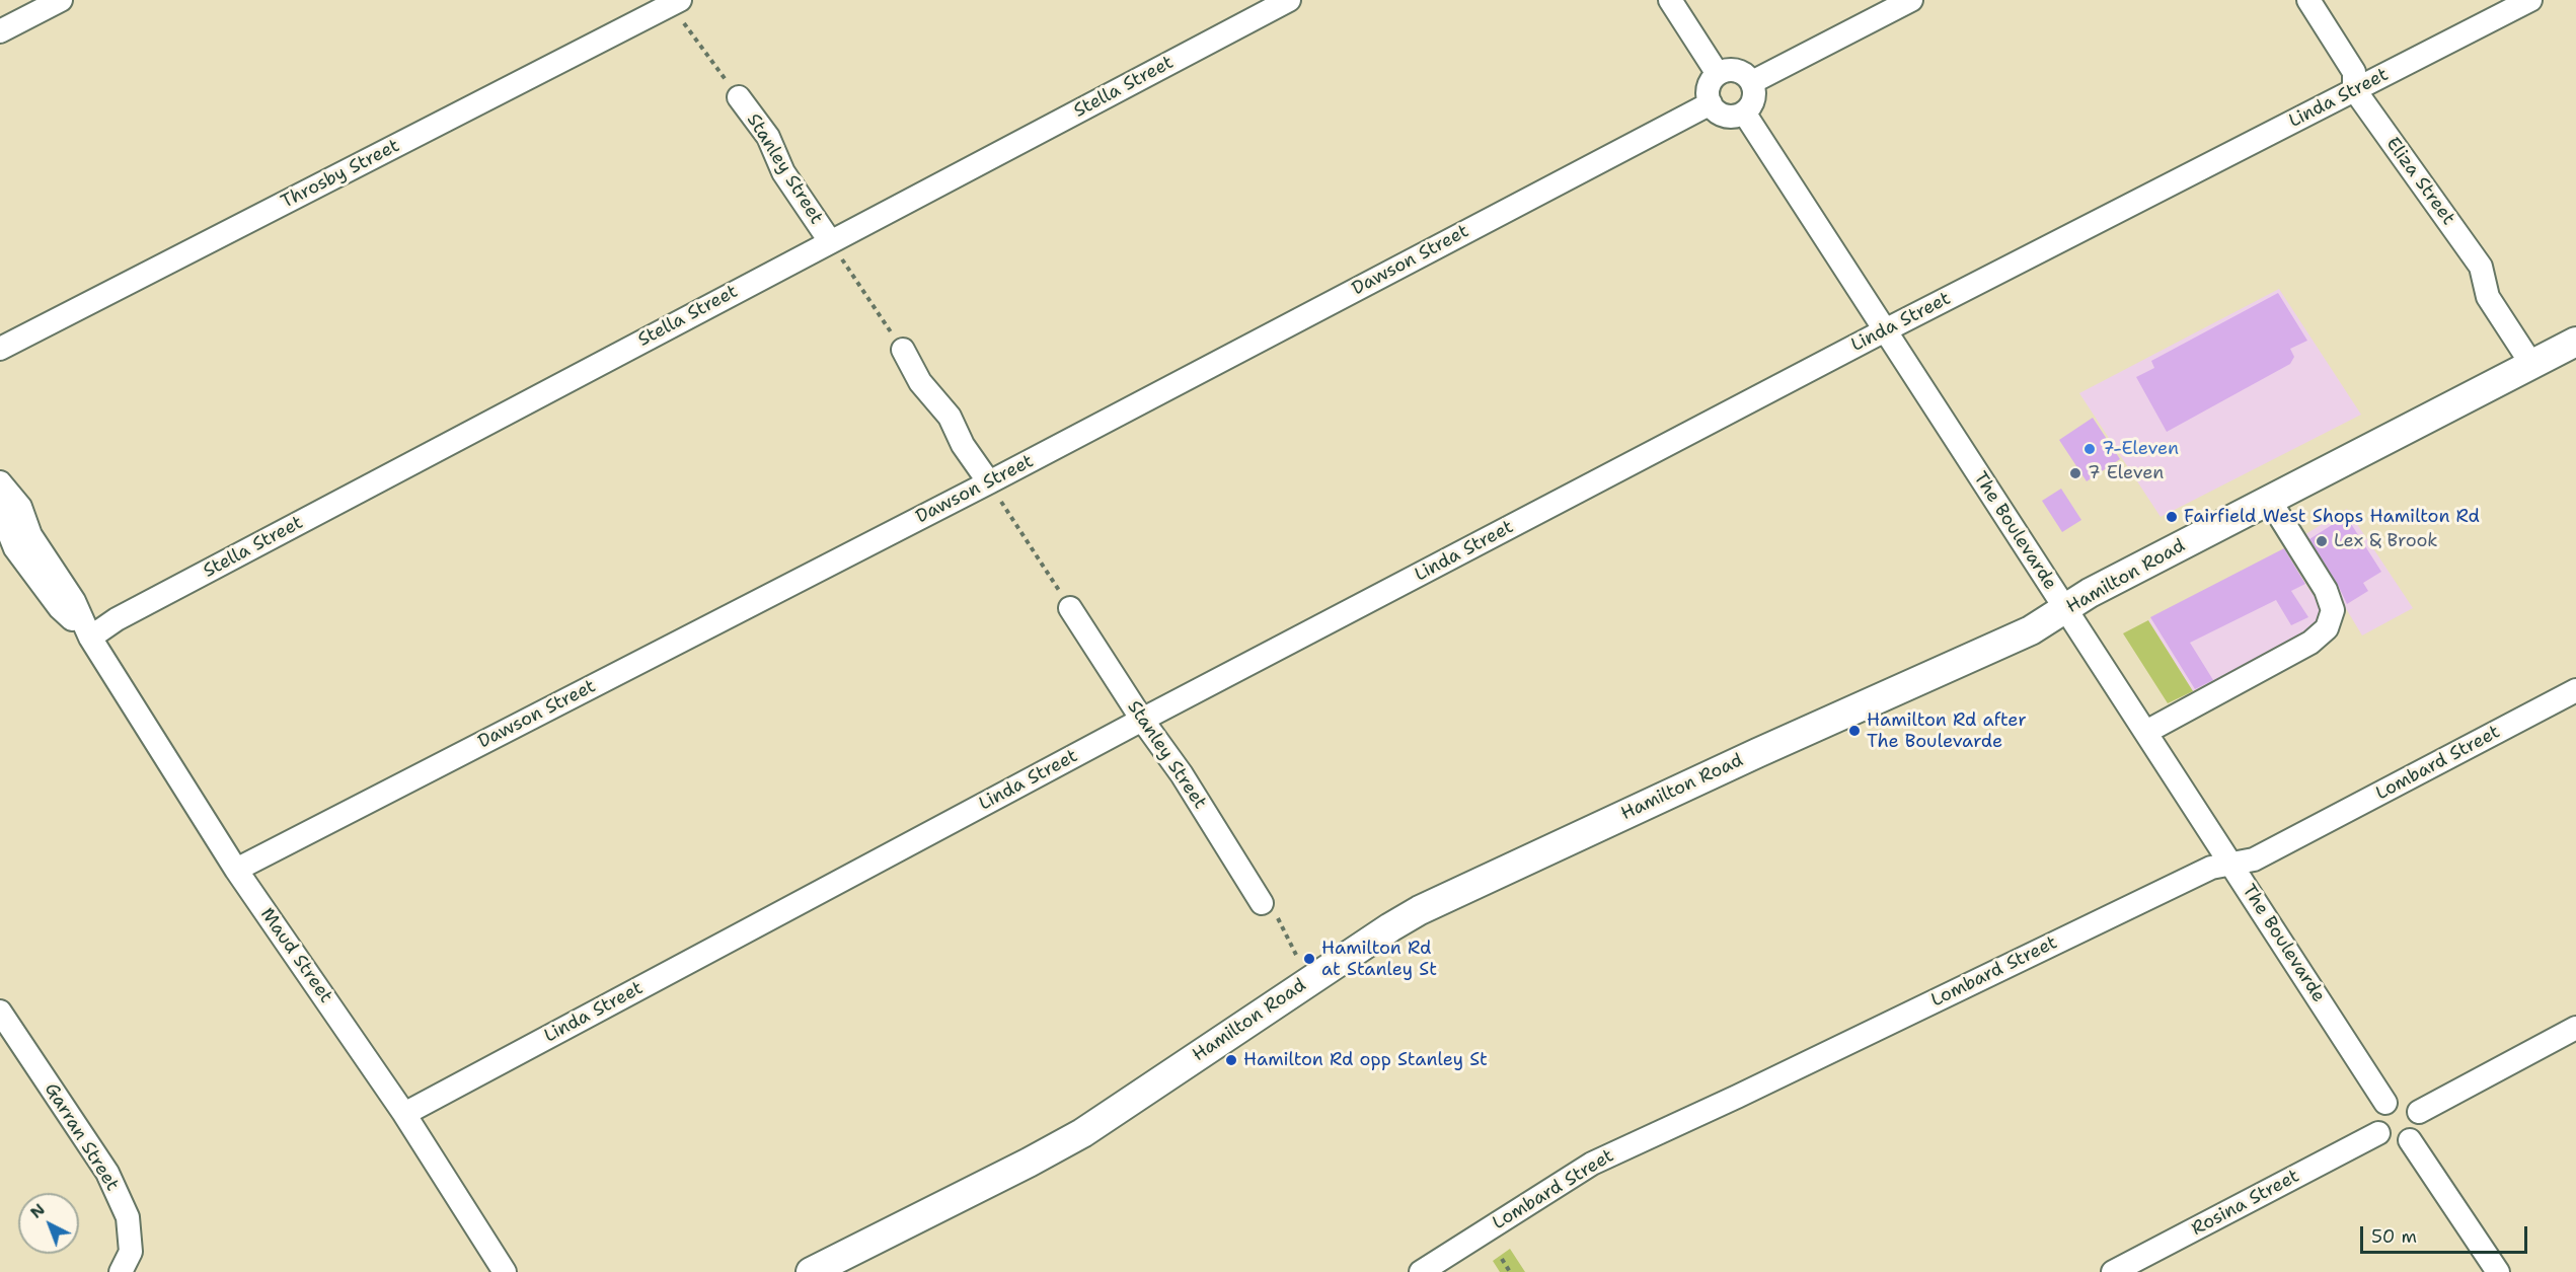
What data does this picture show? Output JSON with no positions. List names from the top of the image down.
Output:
{
  "streets": {
    "main road": ["Hamilton Road"],
    "street": [
      "Stella Street",
      "Linda Street",
      "Stanley Street",
      "Throsby Street",
      "Eliza Street",
      "Dawson Street",
      "The Boulevarde",
      "Lombard Street",
      "Maud Street",
      "Garran Street",
      "Rosina Street"
    ]
  },
  "crossings": [
    ["Stella Street", "Stanley Street"],
    ["Stella Street", "Maud Street"],
    ["Linda Street", "Stanley Street"],
    ["Linda Street", "Eliza Street"],
    ["Linda Street", "The Boulevarde"],
    ["Linda Street", "Maud Street"],
    ["Eliza Street", "Hamilton Road"],
    ["Dawson Street", "The Boulevarde"],
    ["Dawson Street", "Maud Street"],
    ["The Boulevarde", "Hamilton Road"],
    ["The Boulevarde", "Lombard Street"],
    ["The Boulevarde", "Rosina Street"]
  ],
  "places": [
    "7-Eleven",
    "7 Eleven",
    "Fairfield West Shops Hamilton Rd",
    "Lex & Brook",
    "Hamilton Rd after The Boulevarde",
    "Hamilton Rd at Stanley St",
    "Hamilton Rd opp Stanley St"
  ],
  "scale_bar": "50 m",
  "north": "top left"
}
